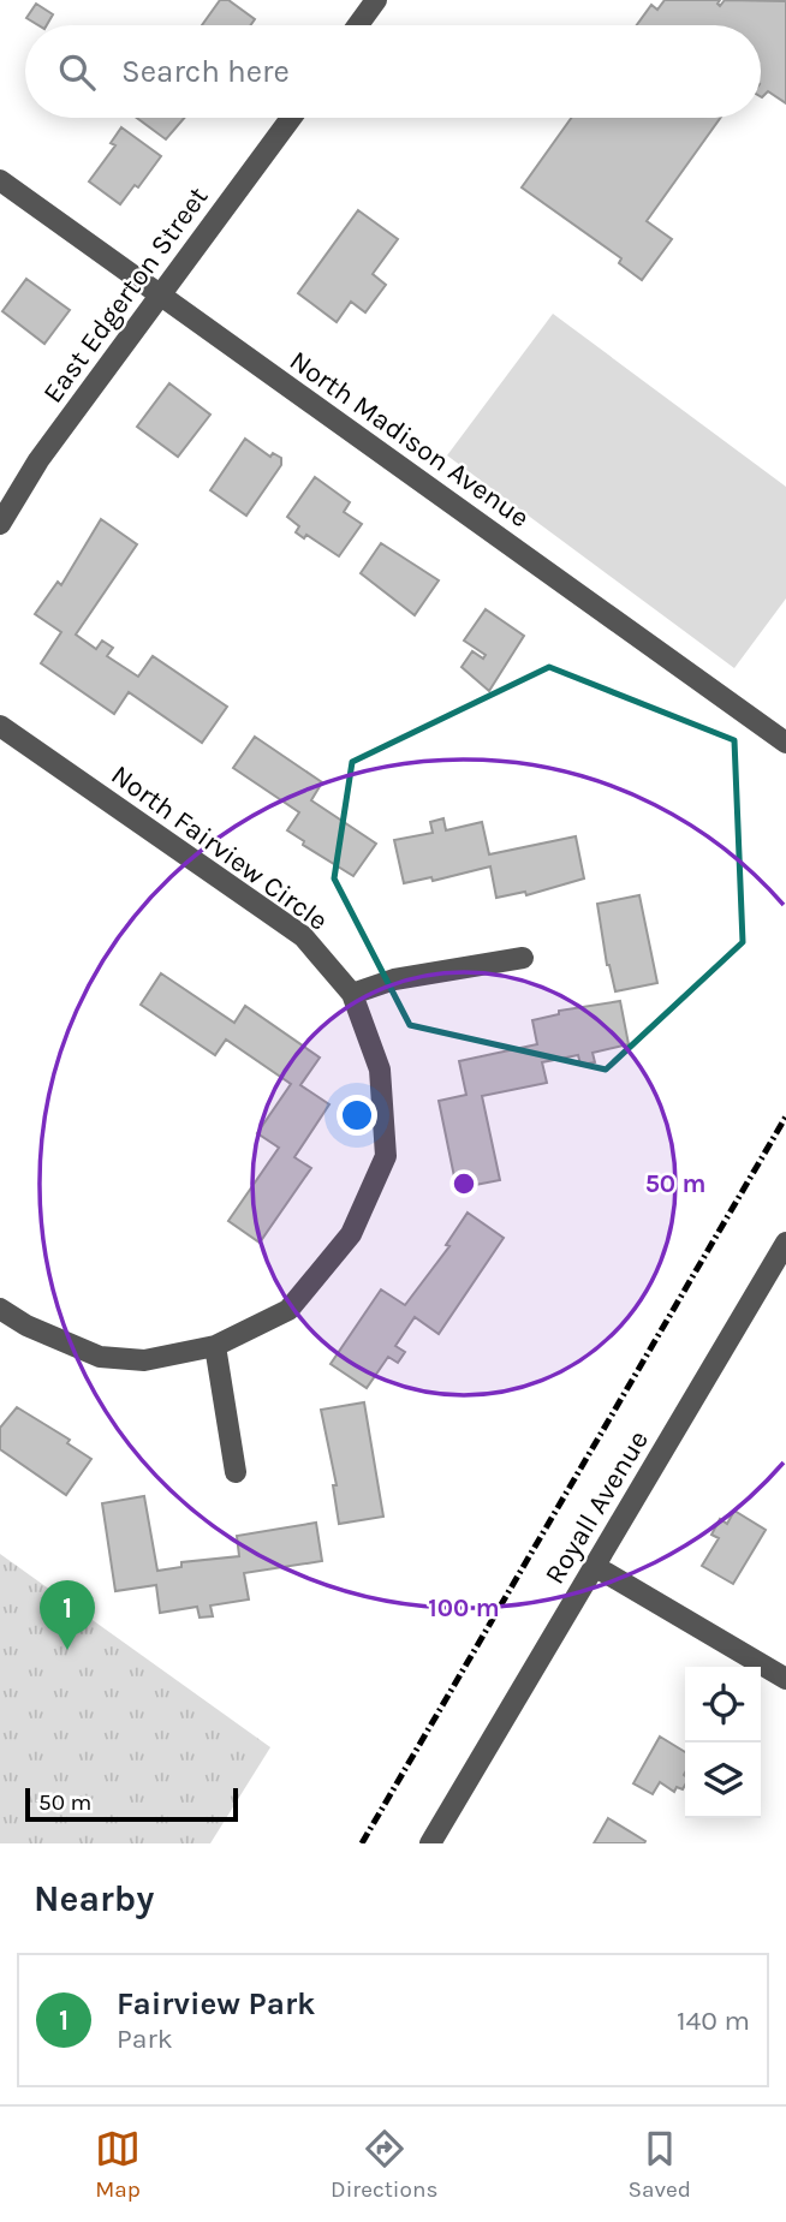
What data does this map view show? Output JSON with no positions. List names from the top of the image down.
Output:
{
  "streets": {
    "street": [
      "East Edgerton Street",
      "North Madison Avenue",
      "North Fairview Circle",
      "Royall Avenue"
    ]
  },
  "crossings": [
    ["East Edgerton Street", "North Madison Avenue"]
  ],
  "scale_bar": "50 m",
  "page": {
    "search": "Search here",
    "pins": "1",
    "scale": "50 m",
    "heading": "Nearby",
    "list": [
      {
        "mark": "1",
        "name": "Fairview Park",
        "note": "Park",
        "value": "140 m"
      }
    ],
    "nav": ["Map", "Directions", "Saved"]
  },
  "rings": ["50 m", "100 m"]
}
